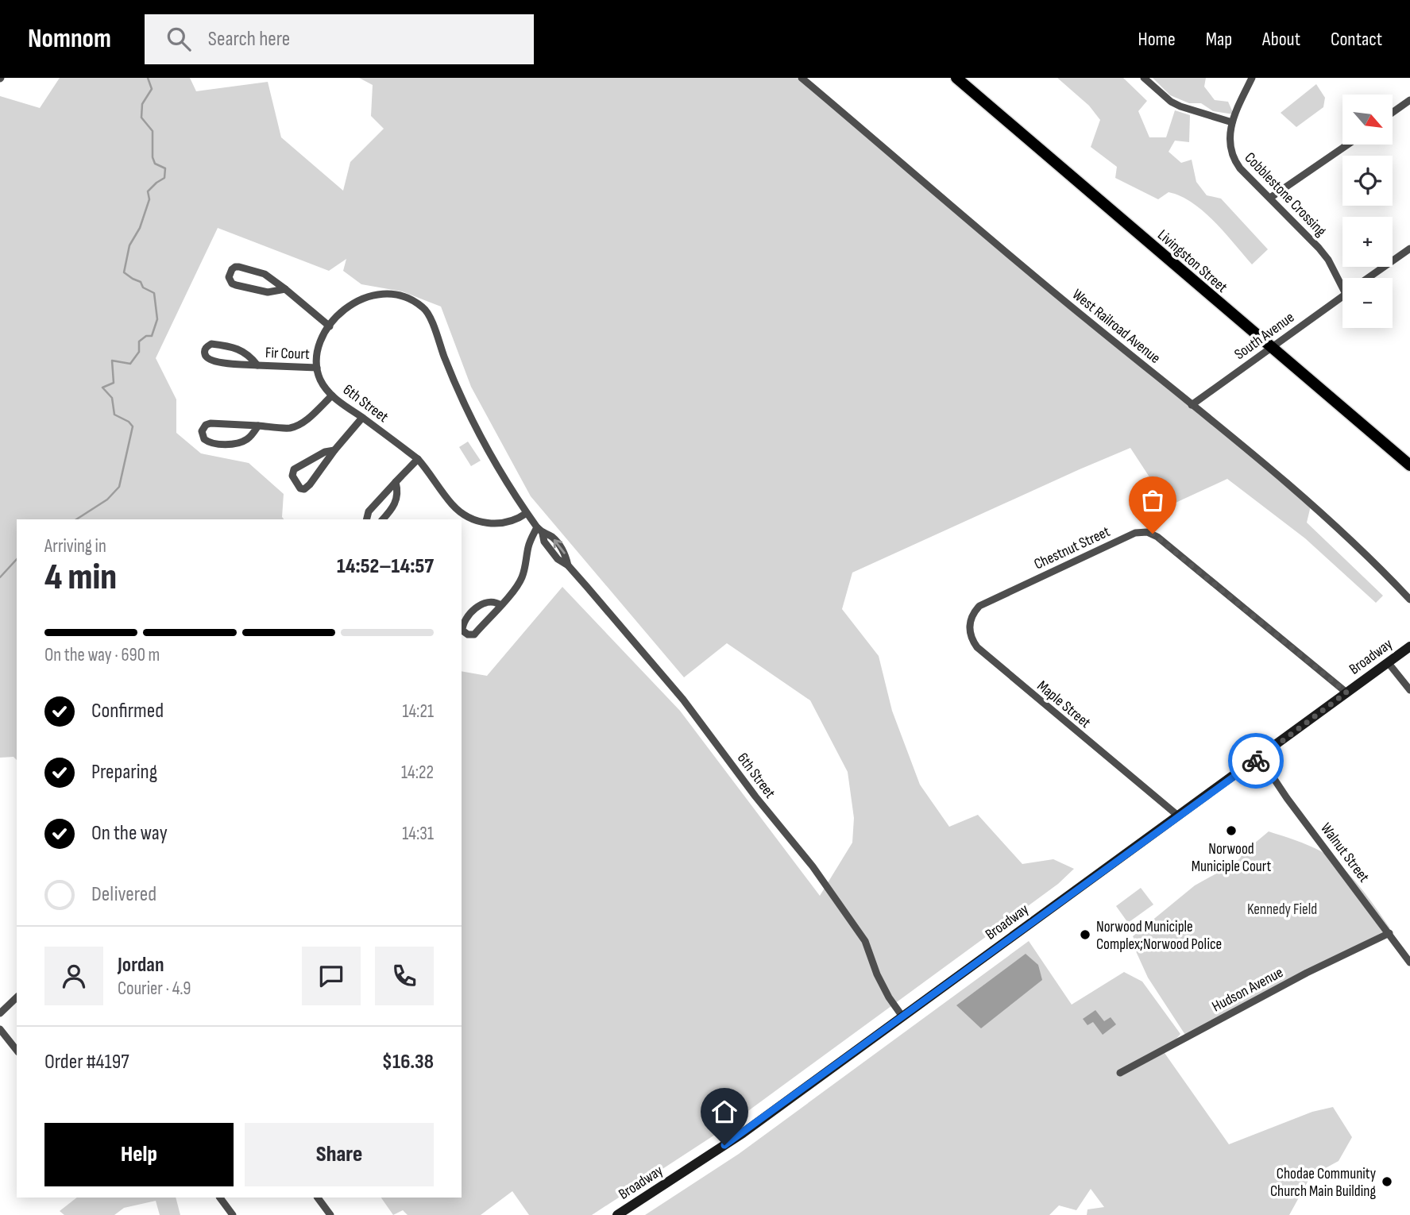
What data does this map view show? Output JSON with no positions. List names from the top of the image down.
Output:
{
  "streets": {
    "main road": ["Livingston Street"],
    "street": [
      "Cobblestone Crossing",
      "West Railroad Avenue",
      "South Avenue",
      "Fir Court",
      "6th Street",
      "Chestnut Street",
      "Broadway",
      "Maple Street",
      "Walnut Street",
      "Hudson Avenue"
    ]
  },
  "crossings": [
    ["Livingston Street", "South Avenue"],
    ["West Railroad Avenue", "South Avenue"],
    ["Fir Court", "6th Street"],
    ["6th Street", "Broadway"],
    ["Chestnut Street", "Broadway"],
    ["Chestnut Street", "Maple Street"],
    ["Broadway", "Maple Street"],
    ["Broadway", "Walnut Street"],
    ["Walnut Street", "Hudson Avenue"]
  ],
  "parks": ["Kennedy Field"],
  "places": ["Norwood Municiple Court", "Norwood Municiple Complex;Norwood Police", "Chodae Community Church Main Building"],
  "north": "bottom right",
  "page": {
    "header": "Nomnom",
    "search": "Search here",
    "nav": [
      "Home",
      "Map",
      "About",
      "Contact"
    ],
    "map_buttons": ["+", "−"],
    "heading": ["4 min", "Arriving in", "14:52–14:57"],
    "panel": [
      "Jordan",
      "Courier · 4.9",
      "Order #4197",
      "$16.38"
    ],
    "bar": "On the way · 690 m",
    "list": [
      ["Confirmed", "14:21"],
      ["Preparing", "14:22"],
      ["On the way", "14:31"],
      "Delivered"
    ],
    "buttons": ["Help", "Share"]
  }
}
